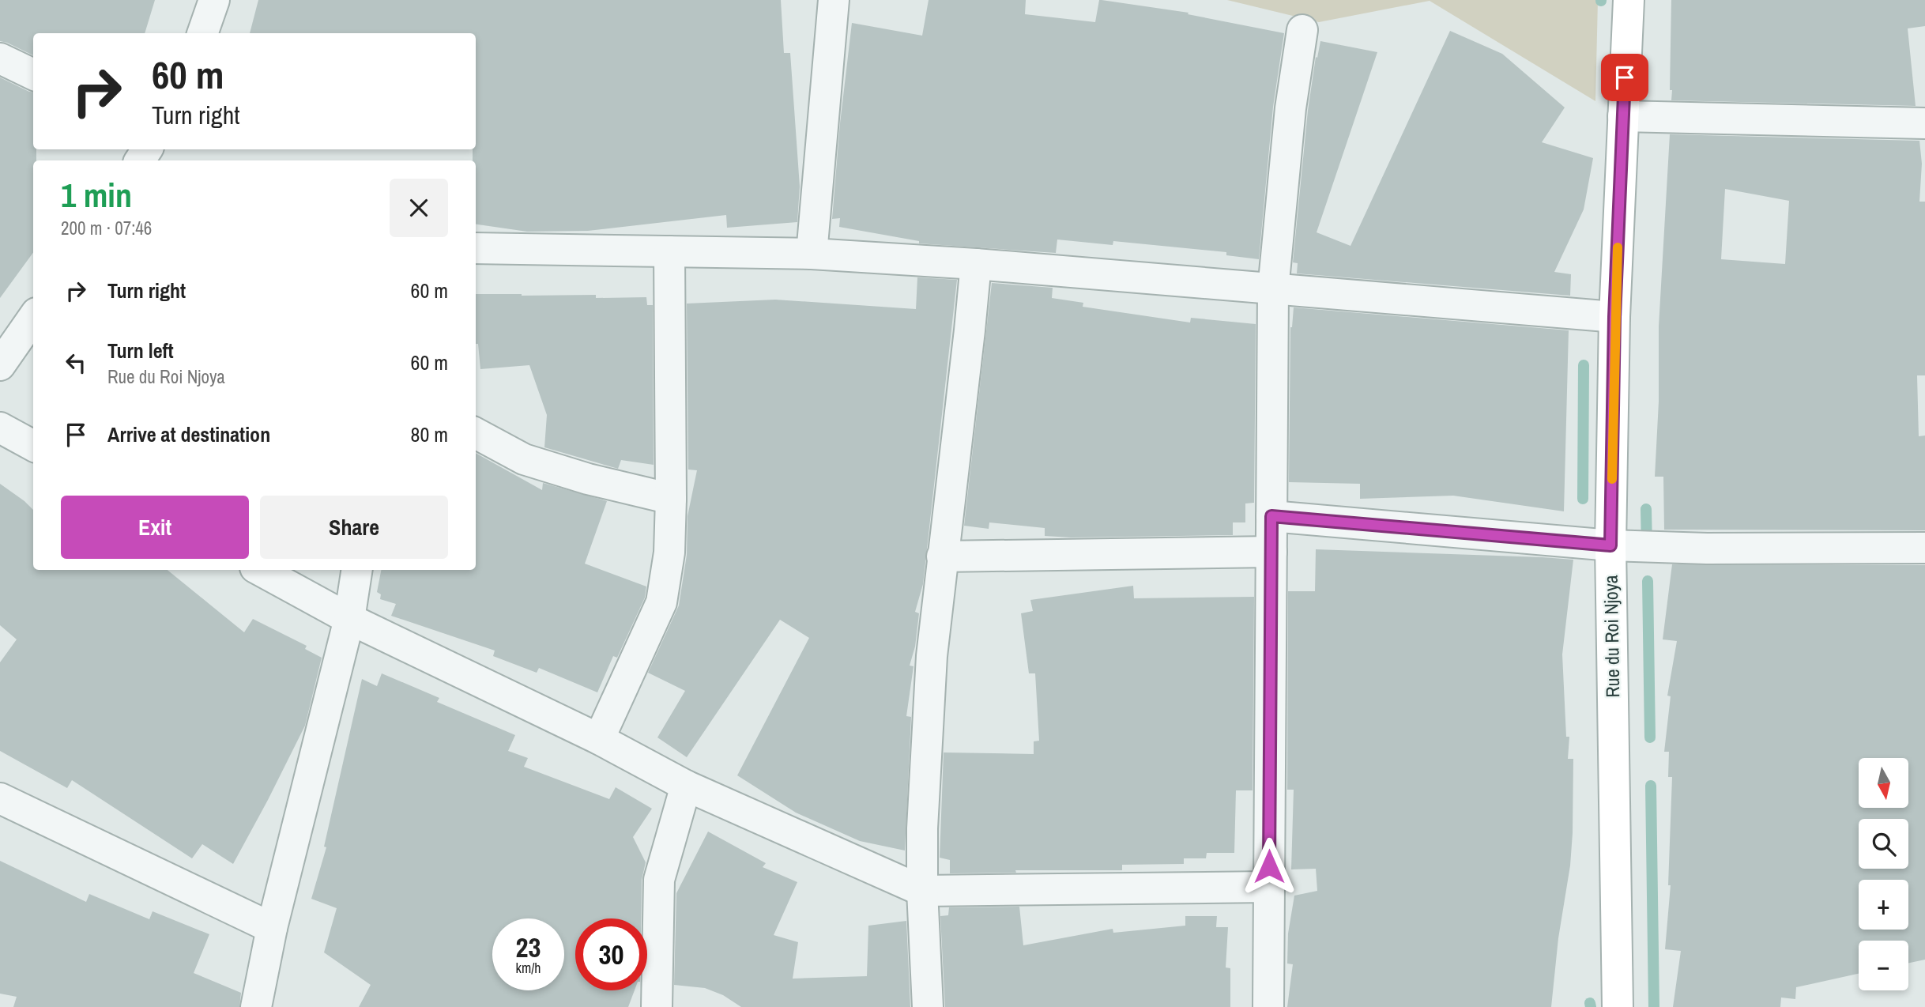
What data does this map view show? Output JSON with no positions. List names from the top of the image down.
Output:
{
  "streets": {
    "main road": ["Rue du Roi Njoya"]
  },
  "north": "bottom",
  "page": {
    "turn": ["60 m", "Turn right"],
    "heading": ["1 min", "200 m · 07:46"],
    "list": [
      {
        "name": "Turn right",
        "value": "60 m"
      },
      {
        "name": "Turn left",
        "note": "Rue du Roi Njoya",
        "value": "60 m"
      },
      {
        "name": "Arrive at destination",
        "value": "80 m"
      }
    ],
    "buttons": ["Exit", "Share"],
    "map_buttons": ["+", "−"],
    "speed": "23 km/h",
    "limit": "30"
  }
}
